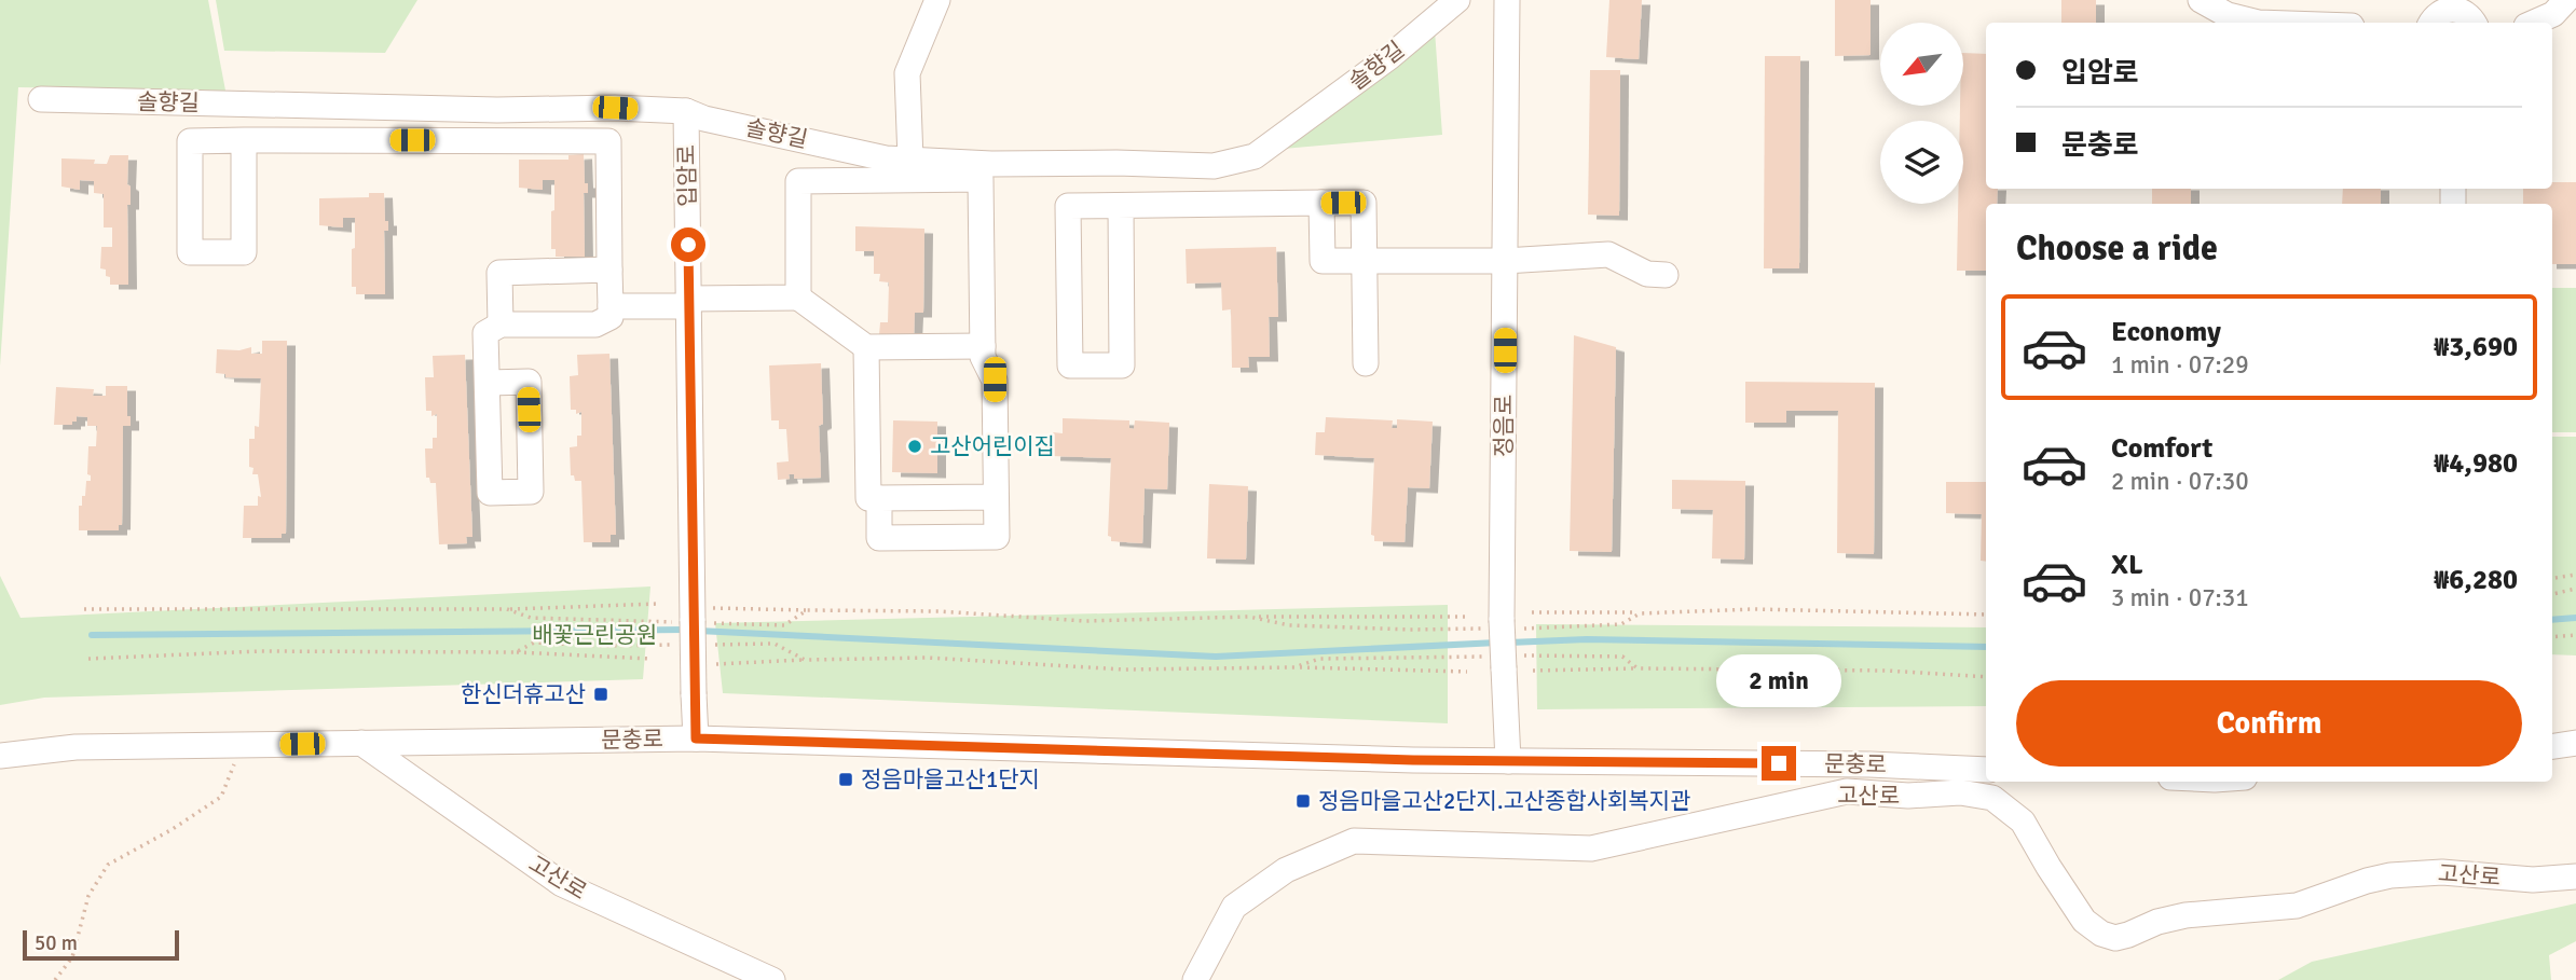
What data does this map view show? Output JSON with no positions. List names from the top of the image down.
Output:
{
  "streets": {
    "street": [
      "솔향길",
      "입암로",
      "정음로",
      "문충로",
      "고산로"
    ]
  },
  "crossings": [
    ["솔향길", "입암로"],
    ["입암로", "문충로"],
    ["정음로", "문충로"],
    ["문충로", "고산로"]
  ],
  "parks": ["배꽃근린공원"],
  "places": {
    "other": ["고산어린이집"],
    "transit": ["한신더휴고산", "정음마을고산1단지", "정음마을고산2단지.고산종합사회복지관"]
  },
  "scale_bar": "50 m",
  "north": "bottom left",
  "page": {
    "banner": ["입암로", "문충로"],
    "heading": "Choose a ride",
    "list": [
      {
        "name": "Economy",
        "note": "1 min · 07:29",
        "value": "₩3,690"
      },
      {
        "name": "Comfort",
        "note": "2 min · 07:30",
        "value": "₩4,980"
      },
      {
        "name": "XL",
        "note": "3 min · 07:31",
        "value": "₩6,280"
      }
    ],
    "bubble": "2 min",
    "buttons": "Confirm",
    "scale": "50 m"
  }
}
